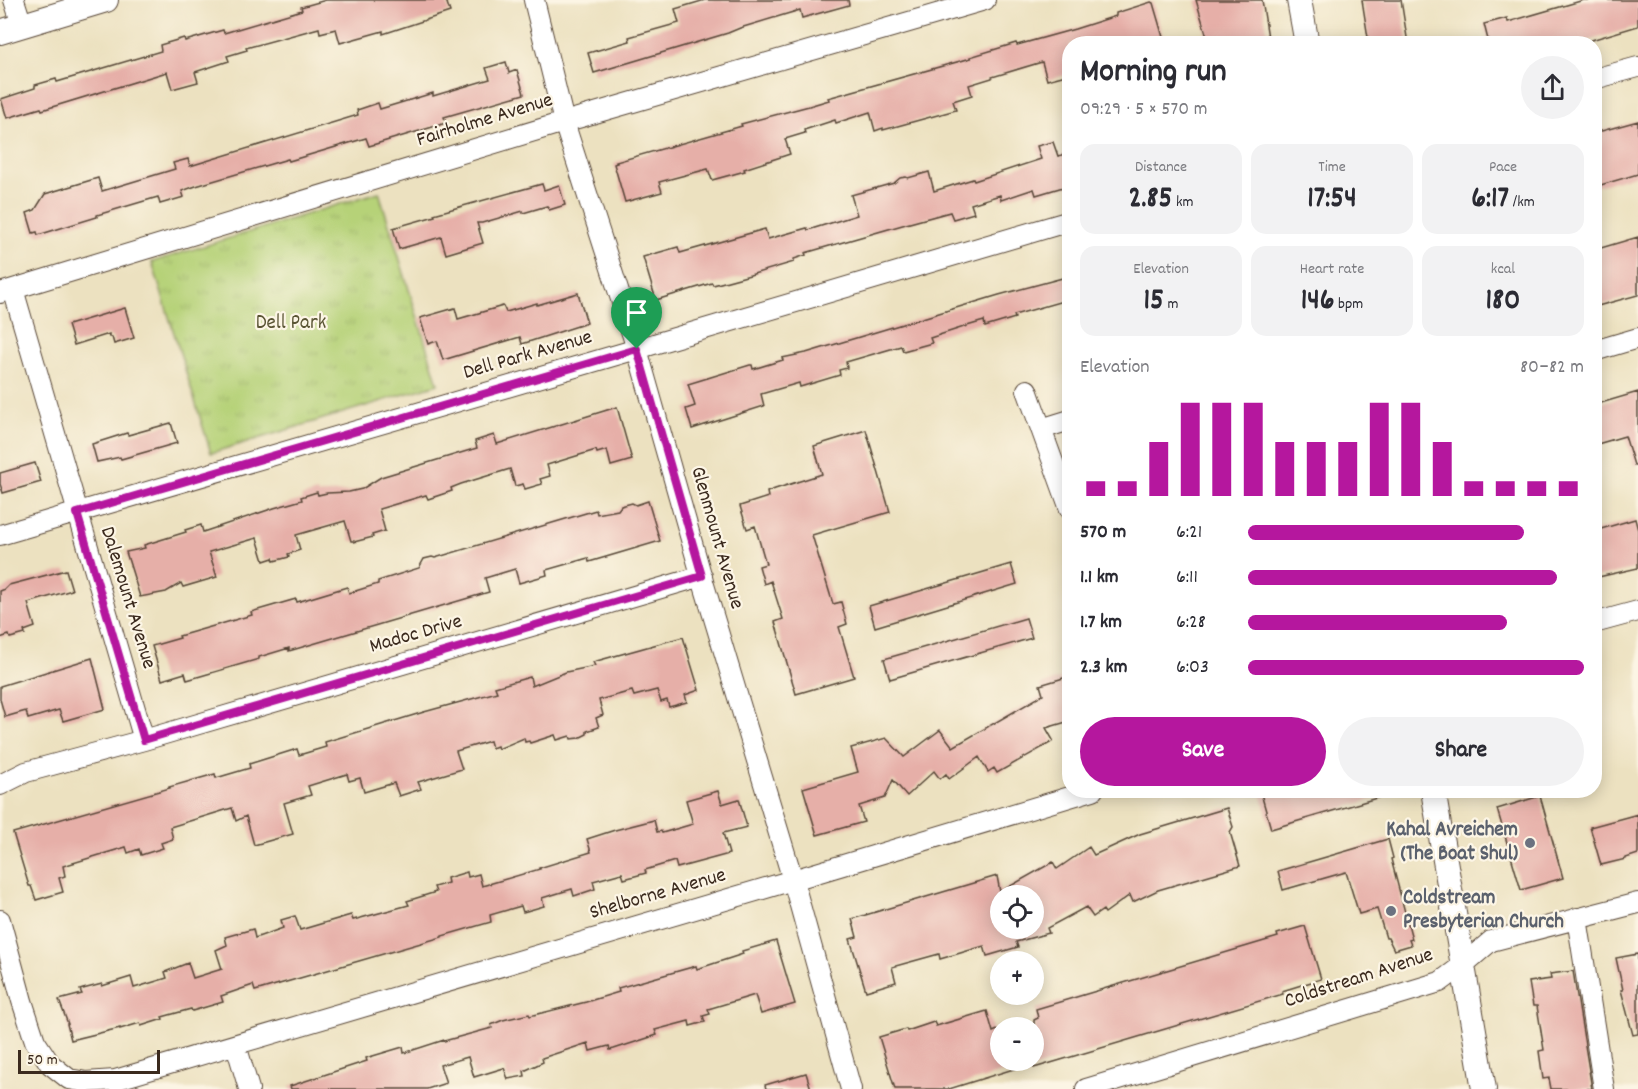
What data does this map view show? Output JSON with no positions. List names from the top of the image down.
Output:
{
  "streets": {
    "street": [
      "Fairholme Avenue",
      "Dell Park Avenue",
      "Glenmount Avenue",
      "Dalemount Avenue",
      "Madoc Drive",
      "Shelborne Avenue",
      "Coldstream Avenue"
    ]
  },
  "crossings": [
    ["Fairholme Avenue", "Glenmount Avenue"],
    ["Fairholme Avenue", "Dalemount Avenue"],
    ["Dell Park Avenue", "Glenmount Avenue"],
    ["Dell Park Avenue", "Dalemount Avenue"],
    ["Glenmount Avenue", "Madoc Drive"],
    ["Glenmount Avenue", "Shelborne Avenue"],
    ["Dalemount Avenue", "Madoc Drive"]
  ],
  "parks": ["Dell Park"],
  "places": ["Kahal Avreichem (The Boat Shul)", "Coldstream Presbyterian Church"],
  "scale_bar": "50 m",
  "page": {
    "heading": ["Morning run", "09:29 · 5 × 570 m"],
    "stats": [
      ["Distance", "2.85 km"],
      ["Time", "17:54"],
      ["Pace", "6:17 /km"],
      ["Elevation", "15 m"],
      ["Heart rate", "146 bpm"],
      ["kcal", "180"]
    ],
    "chart": ["Elevation", "80–82 m"],
    "list": [
      {
        "name": "570 m",
        "note": "6:21"
      },
      {
        "name": "1.1 km",
        "note": "6:11"
      },
      {
        "name": "1.7 km",
        "note": "6:28"
      },
      {
        "name": "2.3 km",
        "note": "6:03"
      }
    ],
    "buttons": ["Save", "Share"],
    "map_buttons": ["+", "−"],
    "scale": "50 m"
  }
}
